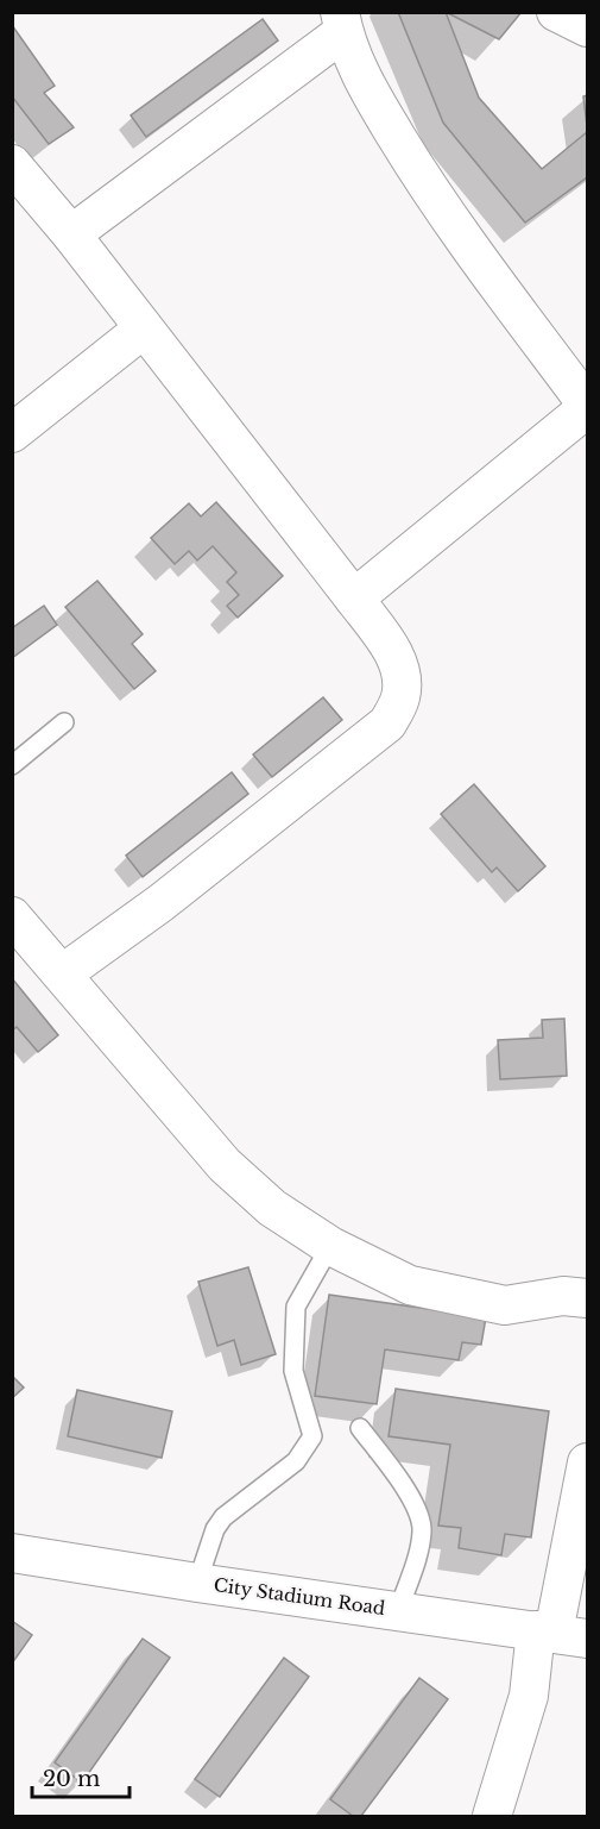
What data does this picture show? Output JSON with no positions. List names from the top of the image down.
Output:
{
  "streets": {
    "street": ["City Stadium Road"]
  },
  "scale_bar": "20 m"
}
